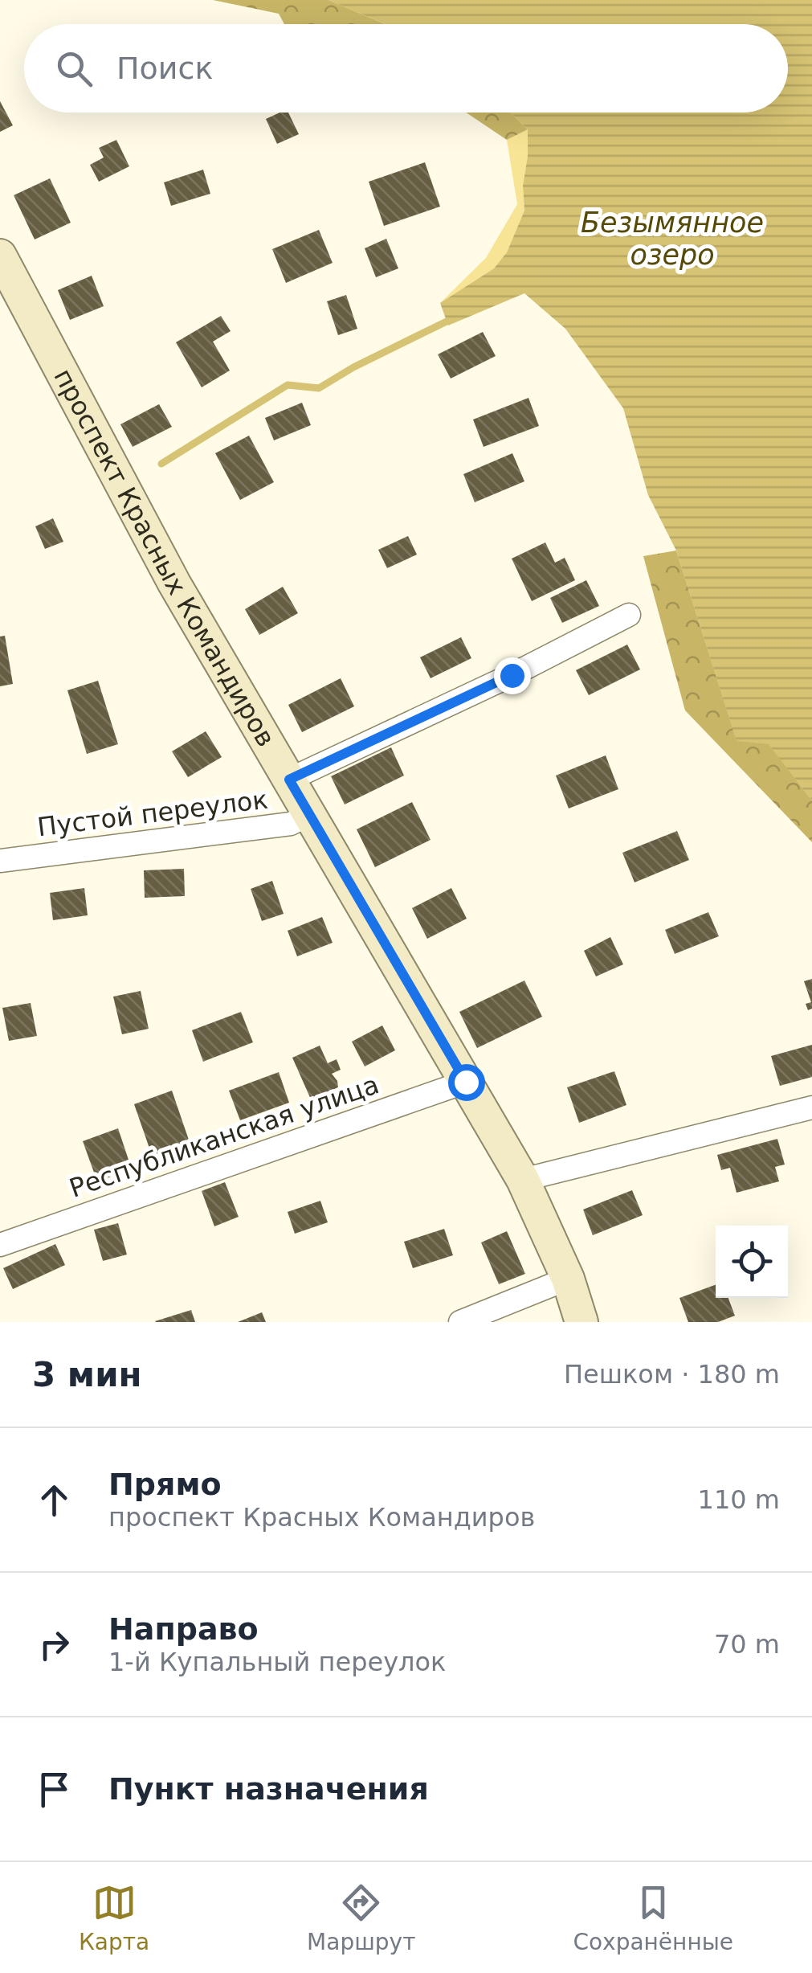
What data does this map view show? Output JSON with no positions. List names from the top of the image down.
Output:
{
  "streets": {
    "street": ["проспект Красных Командиров", "Пустой переулок", "Республиканская улица"]
  },
  "crossings": [
    ["проспект Красных Командиров", "Пустой переулок"],
    ["проспект Красных Командиров", "Республиканская улица"]
  ],
  "water": ["Безымянное озеро"],
  "page": {
    "search": "Поиск",
    "heading": ["3 мин", "Пешком · 180 m"],
    "list": [
      ["Прямо", "проспект Красных Командиров", "110 m"],
      ["Направо", "1-й Купальный переулок", "70 m"],
      "Пункт назначения"
    ],
    "nav": ["Карта", "Маршрут", "Сохранённые"]
  }
}
